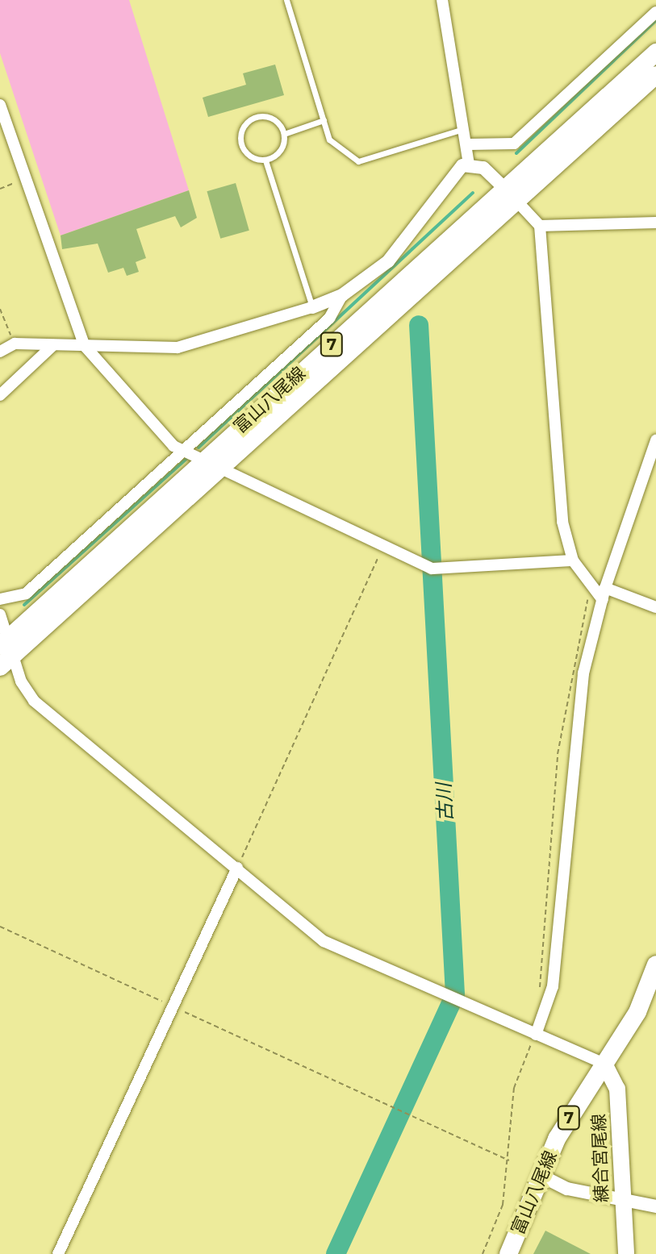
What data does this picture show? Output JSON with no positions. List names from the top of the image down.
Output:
{
  "streets": {
    "main road": ["7", "富山八尾線", "練合宮尾線"]
  },
  "crossings": [
    ["富山八尾線", "練合宮尾線"]
  ],
  "water": ["古川"]
}
